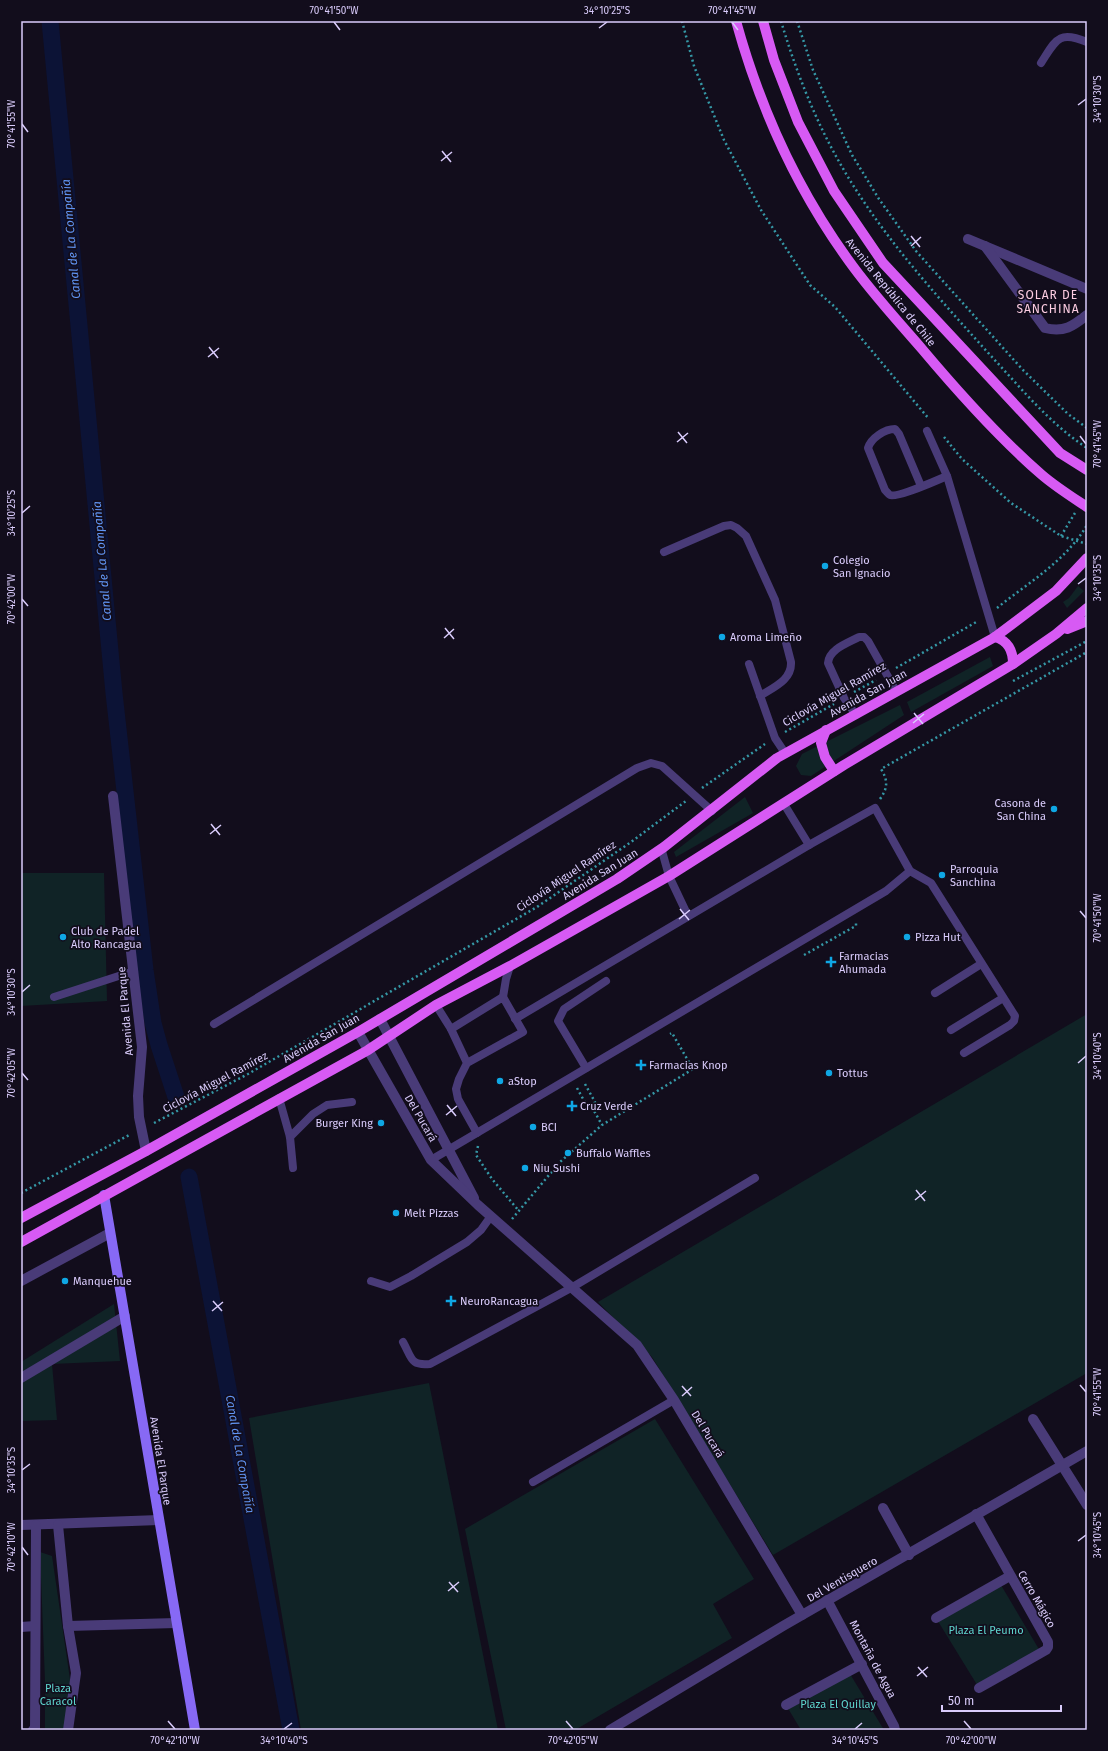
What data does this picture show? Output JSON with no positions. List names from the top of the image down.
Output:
{
  "streets": {
    "main road": ["Avenida República de Chile", "Avenida San Juan"],
    "street": [
      "Avenida El Parque",
      "Del Pucará",
      "Del Ventisquero",
      "Cerro Mágico",
      "Montaña de Agua"
    ],
    "path": ["Ciclovía Miguel Ramírez"]
  },
  "crossings": [
    ["Avenida San Juan", "Avenida El Parque"],
    ["Avenida San Juan", "Del Pucará"],
    ["Ciclovía Miguel Ramírez", "Avenida El Parque"],
    ["Del Pucará", "Del Ventisquero"],
    ["Del Ventisquero", "Cerro Mágico"],
    ["Del Ventisquero", "Montaña de Agua"]
  ],
  "districts": ["SOLAR DE SANCHINA"],
  "water": ["Canal de La Compañía"],
  "parks": ["Plaza El Peumo", "Plaza Caracol", "Plaza El Quillay"],
  "places": {
    "other": [
      "Colegio San Ignacio",
      "Aroma Limeño",
      "Casona de San China",
      "Parroquia Sanchina",
      "Club de Padel Alto Rancagua",
      "Pizza Hut",
      "Tottus",
      "aStop",
      "Burger King",
      "BCI",
      "Buffalo Waffles",
      "Niu Sushi",
      "Melt Pizzas",
      "Manquehue"
    ],
    "health": [
      "Farmacias Ahumada",
      "Farmacias Knop",
      "Cruz Verde",
      "NeuroRancagua"
    ]
  },
  "scale_bar": "50 m",
  "coordinates": [
    "70°41'50\"W",
    "34°10'25\"S",
    "70°41'45\"W",
    "34°10'30\"S",
    "70°41'55\"W",
    "34°10'35\"S",
    "70°42'00\"W",
    "34°10'40\"S",
    "70°42'05\"W",
    "34°10'45\"S",
    "70°42'10\"W"
  ]
}
